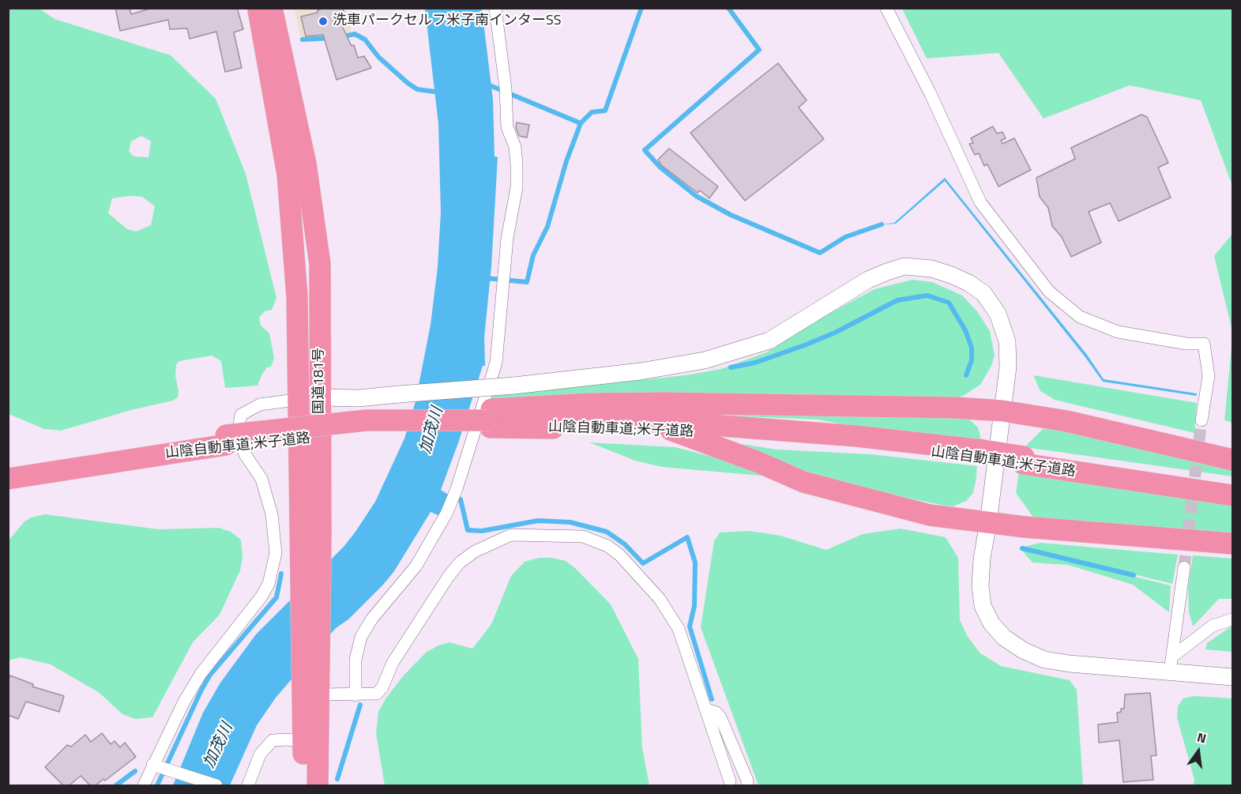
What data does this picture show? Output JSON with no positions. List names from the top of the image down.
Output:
{
  "streets": {
    "highway": ["国道181号", "山陰自動車道;米子道路"]
  },
  "water": ["加茂川"],
  "places": ["洗車パークセルフ米子南インターSS"],
  "north": "top"
}
